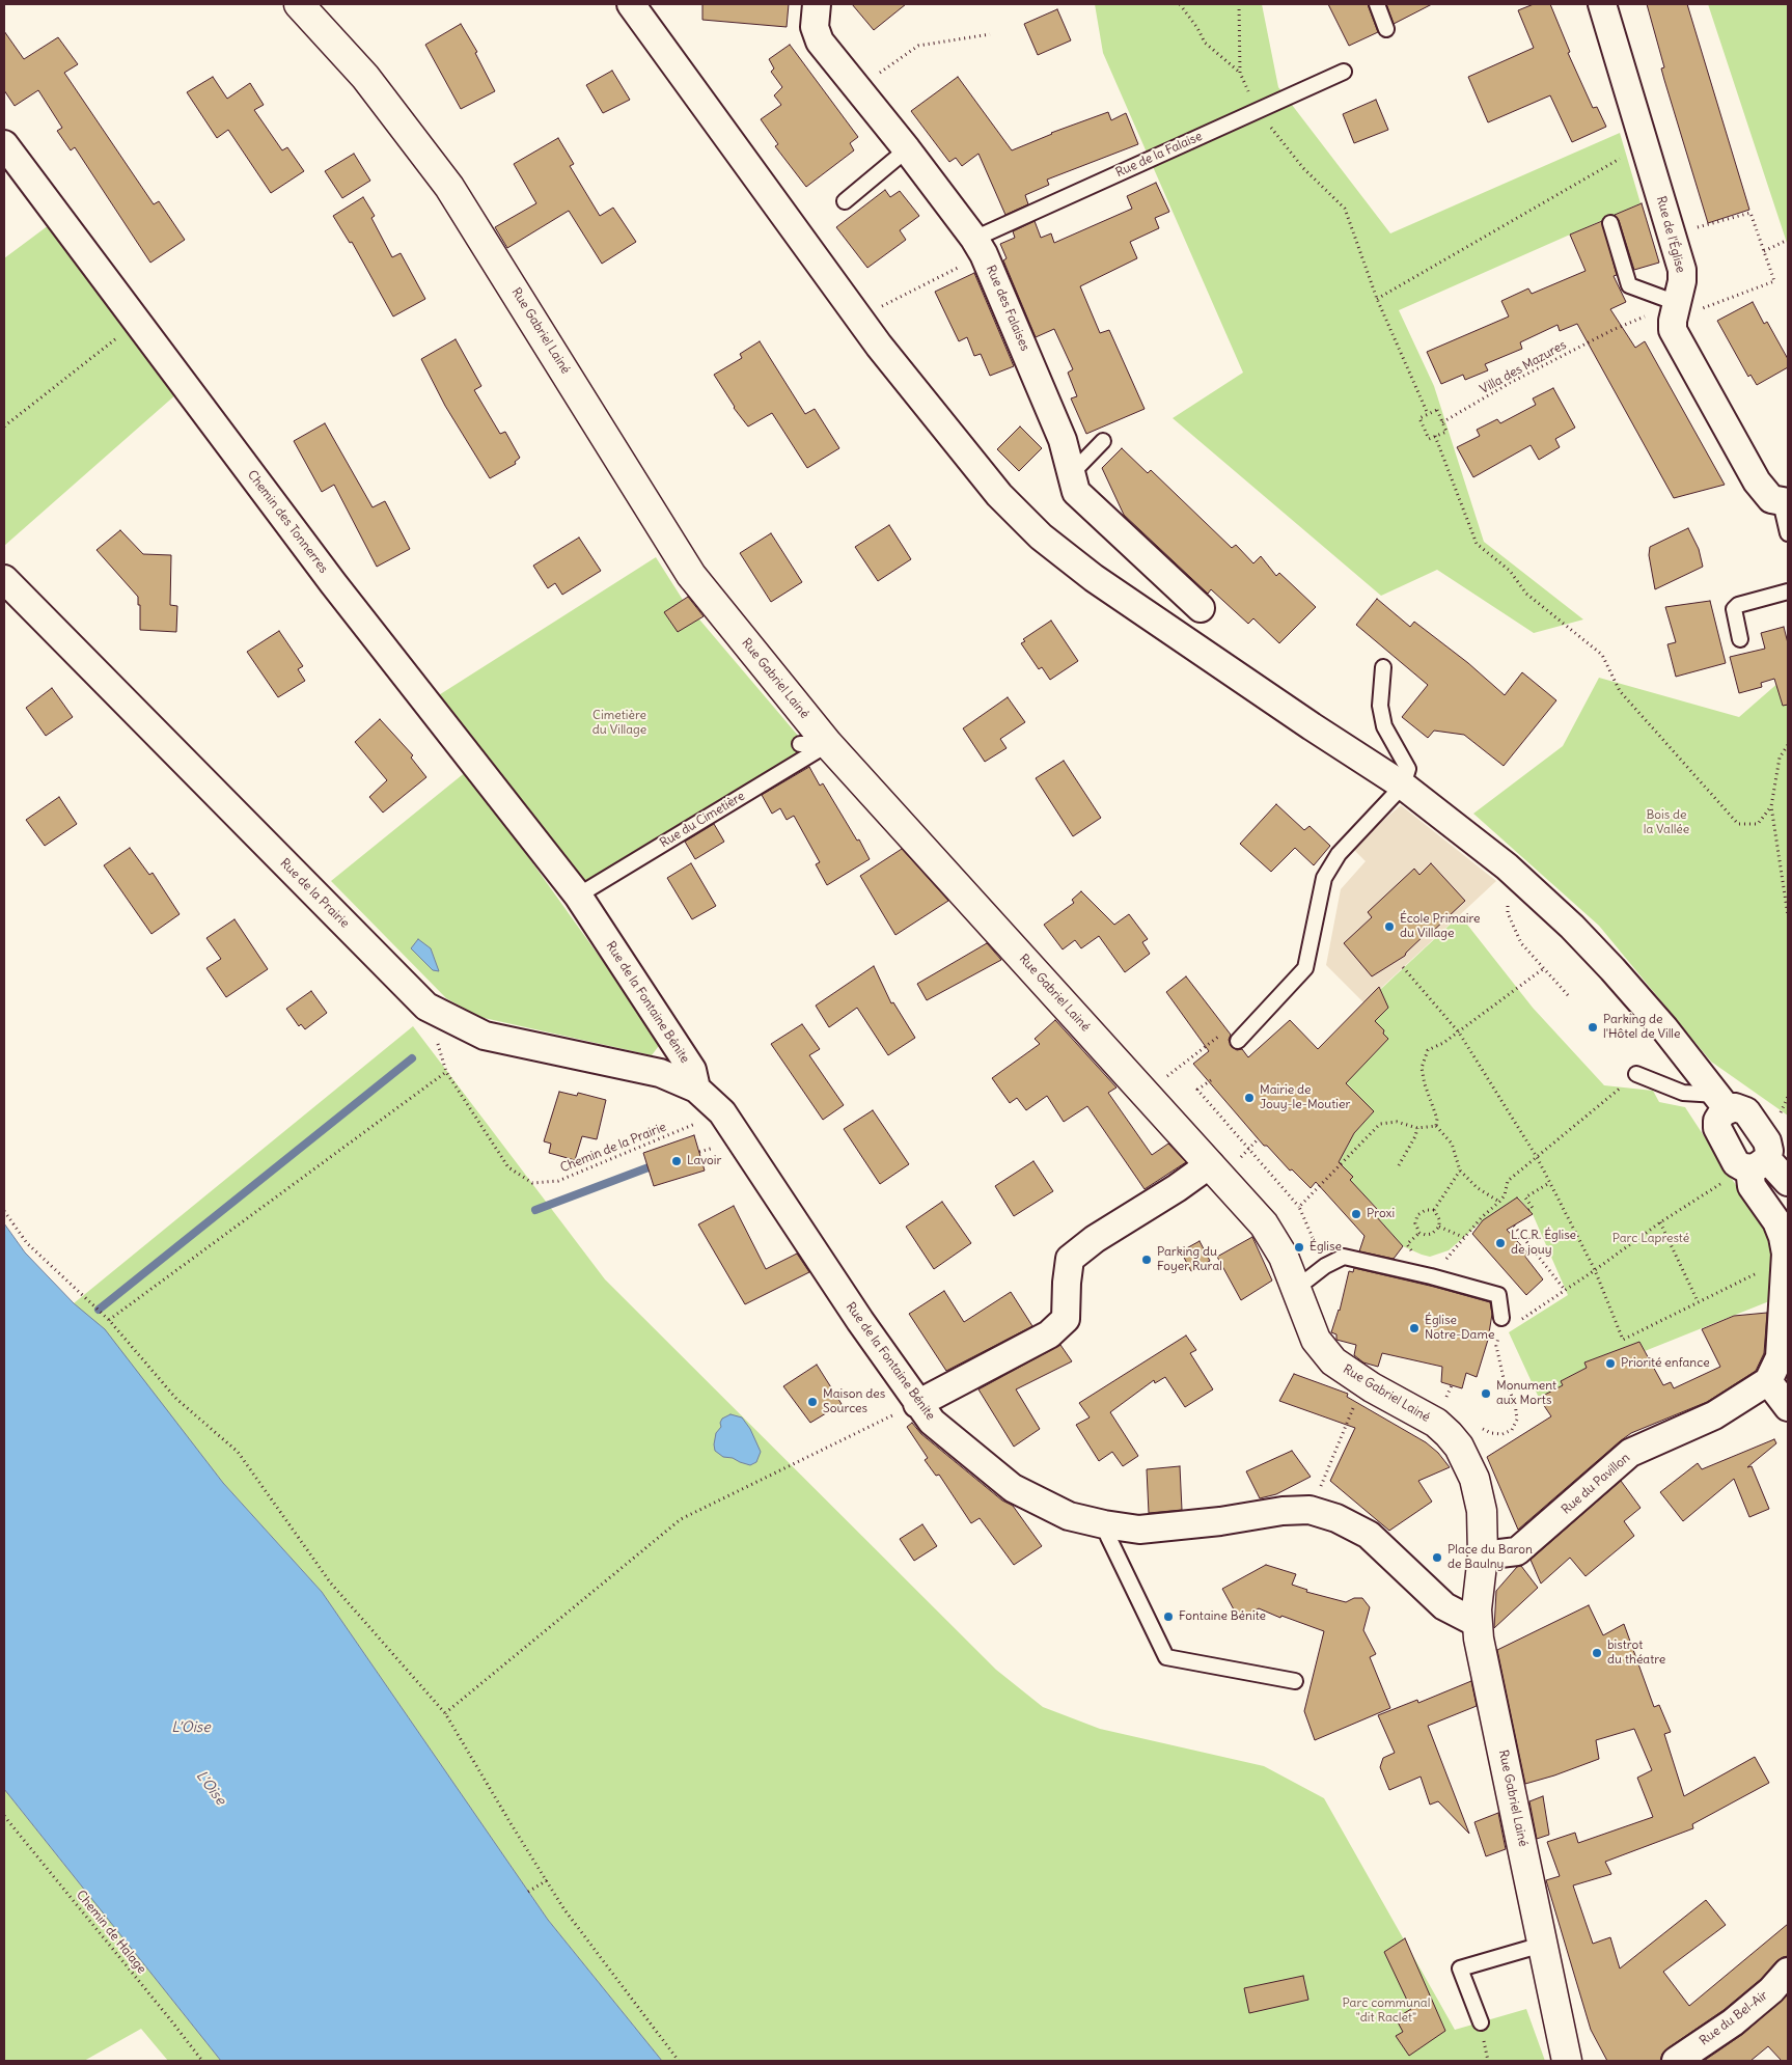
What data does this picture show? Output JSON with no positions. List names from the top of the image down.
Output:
{
  "streets": {
    "street": [
      "Rue de l'Église",
      "Rue des Falaises",
      "Rue Gabriel Lainé",
      "Chemin des Tonnerres",
      "Rue de la Prairie",
      "Rue de la Fontaine Bénite",
      "Rue du Pavillon",
      "Rue du Bel-Air"
    ],
    "lane": ["Rue de la Falaise", "Rue du Cimetière"],
    "path": ["Villa des Mazures", "Chemin de la Prairie", "Chemin de Halage"]
  },
  "crossings": [
    ["Rue de la Falaise", "Rue des Falaises"],
    ["Rue Gabriel Lainé", "Rue du Cimetière"],
    ["Rue Gabriel Lainé", "Rue de la Fontaine Bénite"],
    ["Rue Gabriel Lainé", "Rue du Pavillon"],
    ["Chemin des Tonnerres", "Rue du Cimetière"],
    ["Chemin des Tonnerres", "Rue de la Fontaine Bénite"],
    ["Rue du Cimetière", "Rue de la Fontaine Bénite"],
    ["Rue de la Prairie", "Rue de la Fontaine Bénite"],
    ["Rue de la Prairie", "Chemin de la Prairie"],
    ["Rue de la Fontaine Bénite", "Chemin de la Prairie"]
  ],
  "water": ["L’Oise", "L'Oise"],
  "parks": [
    "Cimetière du Village",
    "Bois de la Vallée",
    "Parc Lapresté",
    "Parc communal \"dit Raclet\""
  ],
  "places": [
    "École Primaire du Village",
    "Parking de l'Hôtel de Ville",
    "Mairie de Jouy-le-Moutier",
    "Lavoir",
    "Proxi",
    "L.C.R. Église de jouy",
    "Église",
    "Parking du Foyer Rural",
    "Église Notre-Dame",
    "Priorité enfance",
    "Monument aux Morts",
    "Maison des Sources",
    "Place du Baron de Baulny",
    "Fontaine Bénite",
    "bistrot du théatre"
  ]
}
